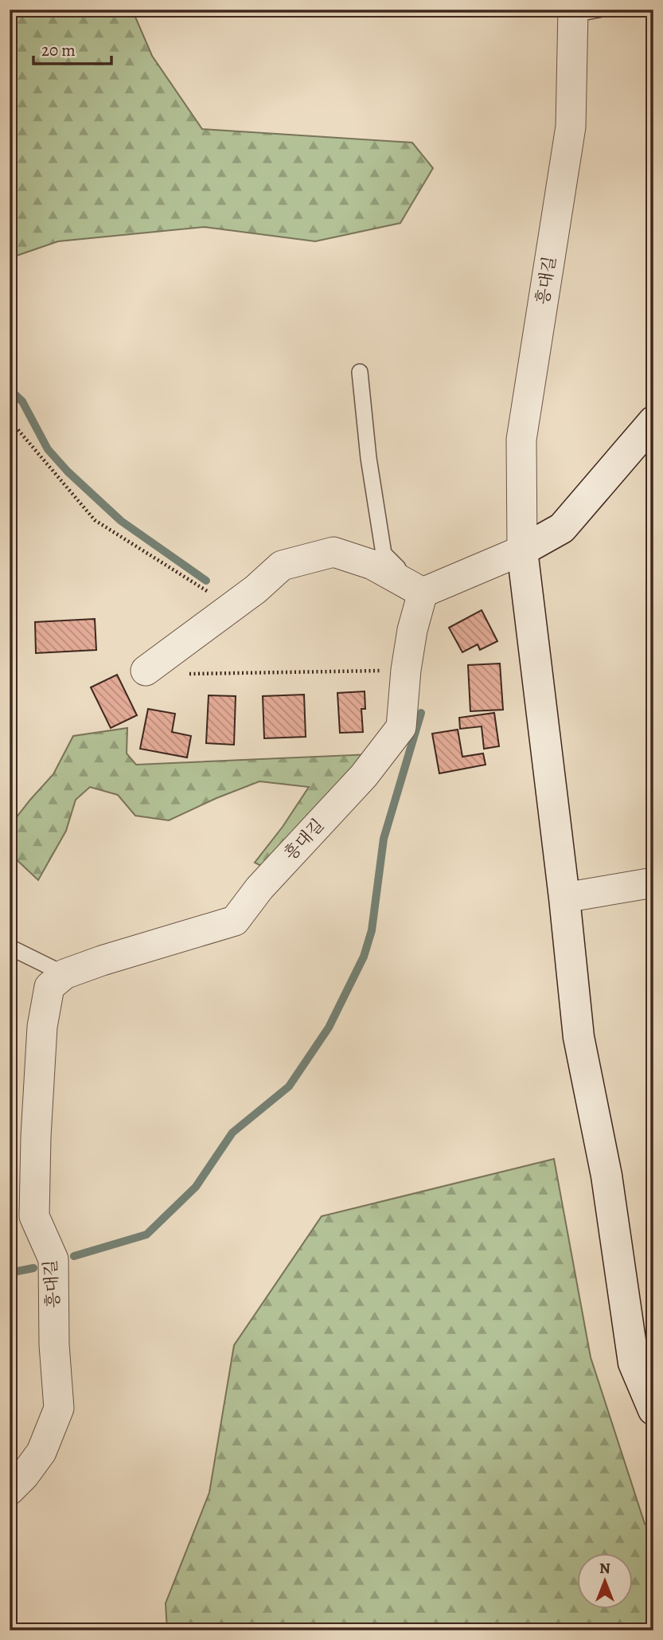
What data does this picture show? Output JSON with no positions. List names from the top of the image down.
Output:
{
  "streets": {
    "street": ["흥대길"]
  },
  "scale_bar": "20 m",
  "north": "top"
}
